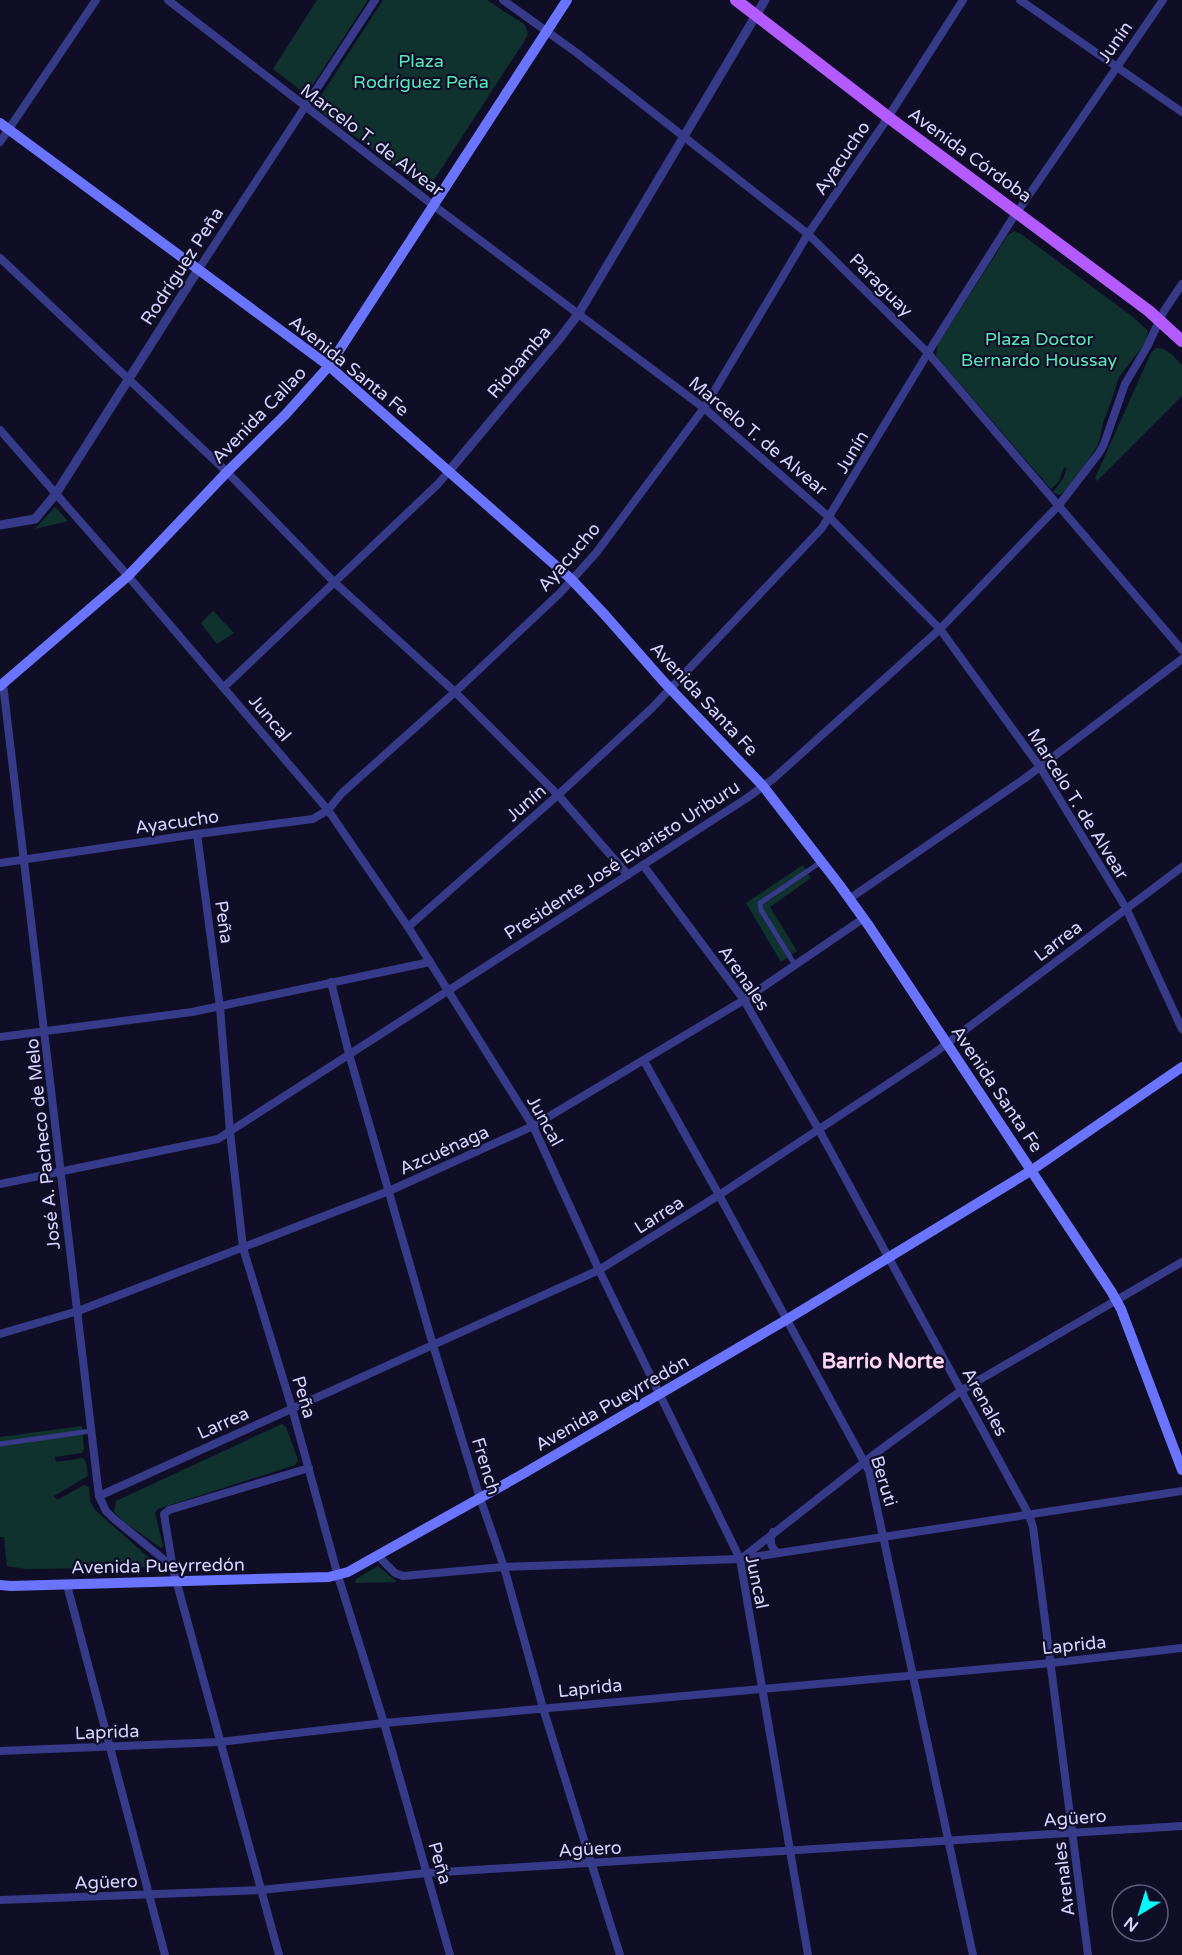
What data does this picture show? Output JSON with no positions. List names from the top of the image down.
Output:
{
  "streets": {
    "main road": [
      "Avenida Córdoba",
      "Avenida Santa Fe",
      "Avenida Callao",
      "Avenida Pueyrredón"
    ],
    "street": [
      "Junín",
      "Marcelo T. de Alvear",
      "Ayacucho",
      "Rodríguez Peña",
      "Paraguay",
      "Riobamba",
      "Juncal",
      "Presidente José Evaristo Uriburu",
      "Peña",
      "Larrea",
      "Arenales",
      "José A. Pacheco de Melo",
      "Azcuénaga",
      "French",
      "Beruti",
      "Laprida",
      "Agüero"
    ]
  },
  "crossings": [
    ["Junín", "Marcelo T. de Alvear"],
    ["Junín", "Avenida Córdoba"],
    ["Junín", "Paraguay"],
    ["Junín", "Avenida Santa Fe"],
    ["Junín", "Juncal"],
    ["Marcelo T. de Alvear", "Ayacucho"],
    ["Marcelo T. de Alvear", "Rodríguez Peña"],
    ["Marcelo T. de Alvear", "Riobamba"],
    ["Marcelo T. de Alvear", "Avenida Callao"],
    ["Marcelo T. de Alvear", "Presidente José Evaristo Uriburu"],
    ["Marcelo T. de Alvear", "Larrea"],
    ["Avenida Córdoba", "Ayacucho"],
    ["Avenida Córdoba", "Riobamba"],
    ["Avenida Córdoba", "Presidente José Evaristo Uriburu"],
    ["Ayacucho", "Paraguay"],
    ["Ayacucho", "Avenida Santa Fe"],
    ["Ayacucho", "Juncal"],
    ["Ayacucho", "Peña"],
    ["Ayacucho", "José A. Pacheco de Melo"],
    ["Rodríguez Peña", "Avenida Santa Fe"],
    ["Rodríguez Peña", "Juncal"],
    ["Paraguay", "Riobamba"],
    ["Paraguay", "Avenida Callao"],
    ["Paraguay", "Presidente José Evaristo Uriburu"],
    ["Riobamba", "Avenida Santa Fe"],
    ["Riobamba", "Juncal"],
    ["Avenida Santa Fe", "Avenida Callao"],
    ["Avenida Santa Fe", "Presidente José Evaristo Uriburu"],
    ["Avenida Santa Fe", "Larrea"],
    ["Avenida Santa Fe", "Azcuénaga"],
    ["Avenida Santa Fe", "Avenida Pueyrredón"],
    ["Avenida Callao", "Juncal"],
    ["Avenida Callao", "José A. Pacheco de Melo"],
    ["Juncal", "Presidente José Evaristo Uriburu"],
    ["Juncal", "Larrea"],
    ["Juncal", "Azcuénaga"],
    ["Juncal", "Avenida Pueyrredón"],
    ["Juncal", "Laprida"],
    ["Juncal", "Agüero"],
    ["Presidente José Evaristo Uriburu", "Peña"],
    ["Presidente José Evaristo Uriburu", "Arenales"],
    ["Presidente José Evaristo Uriburu", "José A. Pacheco de Melo"],
    ["Presidente José Evaristo Uriburu", "French"],
    ["Peña", "Larrea"],
    ["Peña", "Azcuénaga"],
    ["Peña", "Avenida Pueyrredón"],
    ["Peña", "Laprida"],
    ["Peña", "Agüero"],
    ["Larrea", "Arenales"],
    ["Larrea", "José A. Pacheco de Melo"],
    ["Larrea", "French"],
    ["Larrea", "Beruti"],
    ["Arenales", "Azcuénaga"],
    ["Arenales", "Avenida Pueyrredón"],
    ["Arenales", "Laprida"],
    ["Arenales", "Agüero"],
    ["José A. Pacheco de Melo", "Azcuénaga"],
    ["Azcuénaga", "French"],
    ["Azcuénaga", "Beruti"],
    ["Avenida Pueyrredón", "French"],
    ["Avenida Pueyrredón", "Beruti"],
    ["French", "Laprida"],
    ["French", "Agüero"],
    ["Beruti", "Laprida"],
    ["Beruti", "Agüero"]
  ],
  "districts": ["Barrio Norte"],
  "parks": ["Plaza Rodríguez Peña", "Plaza Doctor Bernardo Houssay"],
  "north": "bottom left"
}
